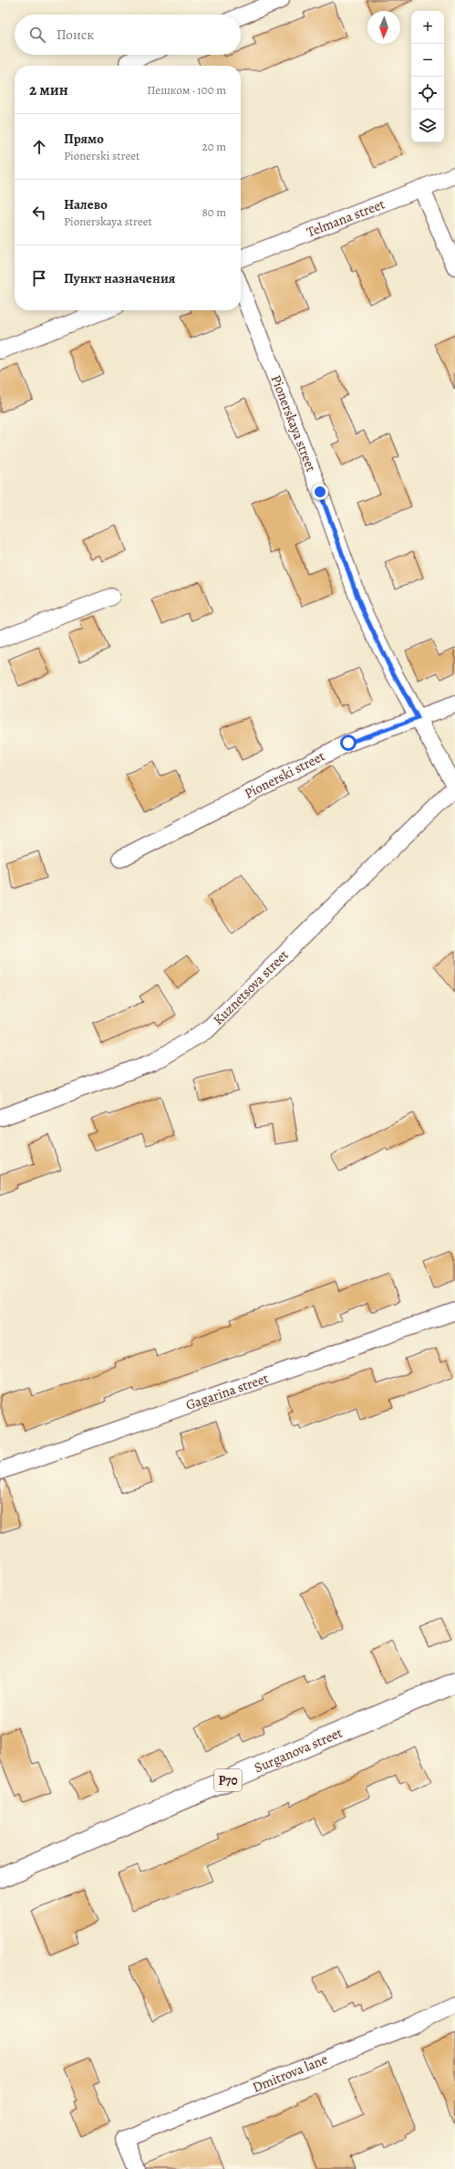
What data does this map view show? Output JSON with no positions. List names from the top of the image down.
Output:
{
  "streets": {
    "main road": ["Surganova street", "Р70"],
    "street": [
      "Telmana street",
      "Pionerskaya street",
      "Pionerski street",
      "Kuznetsova street",
      "Gagarina street",
      "Dmitrova lane"
    ]
  },
  "crossings": [
    ["Pionerskaya street", "Pionerski street"],
    ["Pionerskaya street", "Kuznetsova street"]
  ],
  "north": "bottom",
  "page": {
    "map_buttons": ["+", "−"],
    "search": "Поиск",
    "heading": ["2 мин", "Пешком · 100 m"],
    "list": [
      ["Прямо", "Pionerski street", "20 m"],
      ["Налево", "Pionerskaya street", "80 m"],
      "Пункт назначения"
    ]
  }
}
